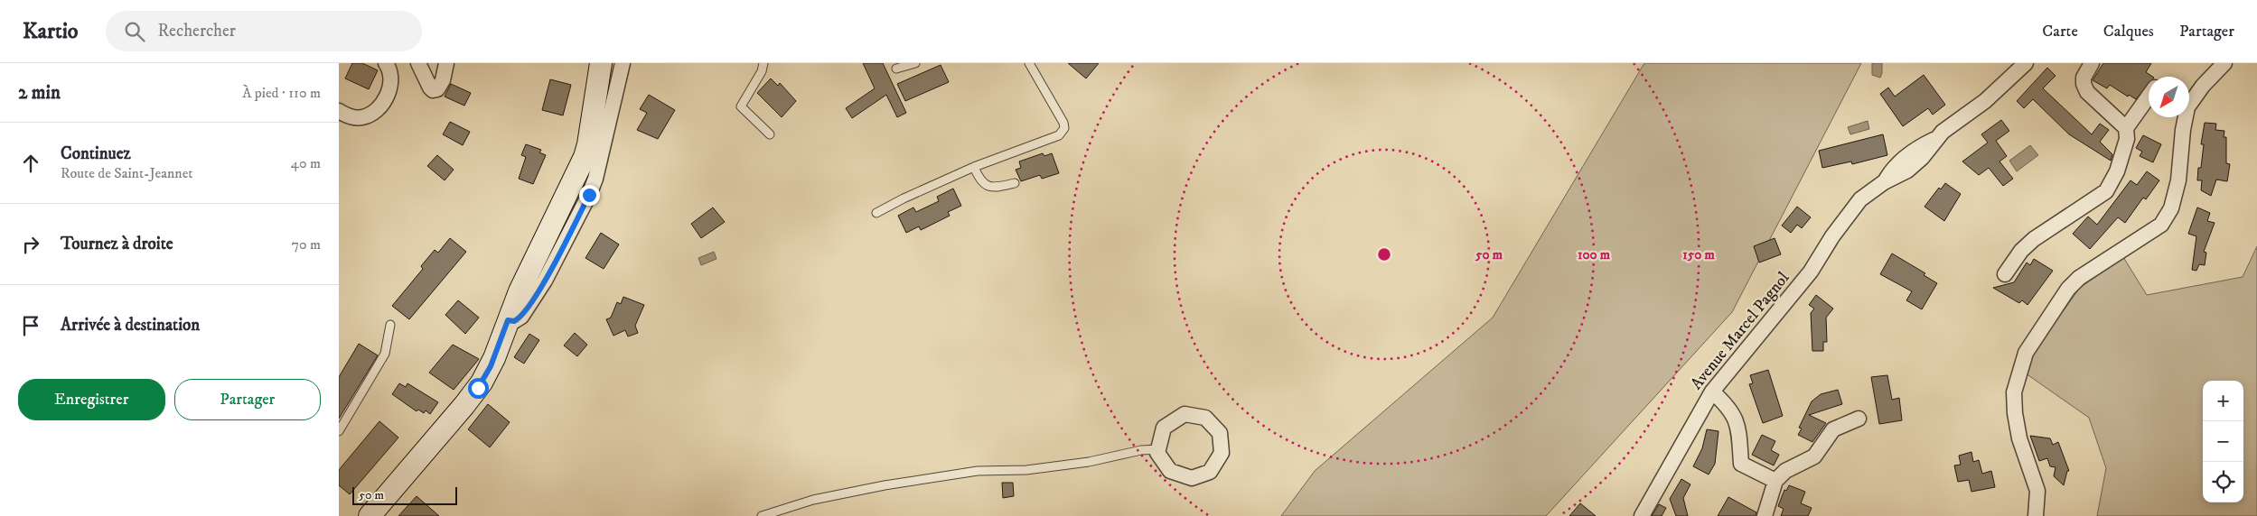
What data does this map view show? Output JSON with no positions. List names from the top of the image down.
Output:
{
  "streets": {
    "street": ["Avenue Marcel Pagnol"]
  },
  "scale_bar": "50 m",
  "north": "bottom left",
  "page": {
    "header": "Kartio",
    "search": "Rechercher",
    "nav": ["Carte", "Calques", "Partager"],
    "heading": ["2 min", "À pied · 110 m"],
    "list": [
      ["Continuez", "Route de Saint-Jeannet", "40 m"],
      ["Tournez à droite", "70 m"],
      "Arrivée à destination"
    ],
    "buttons": ["Enregistrer", "Partager"],
    "map_buttons": ["+", "−"],
    "scale": "50 m"
  },
  "rings": ["50 m", "100 m", "150 m"]
}
